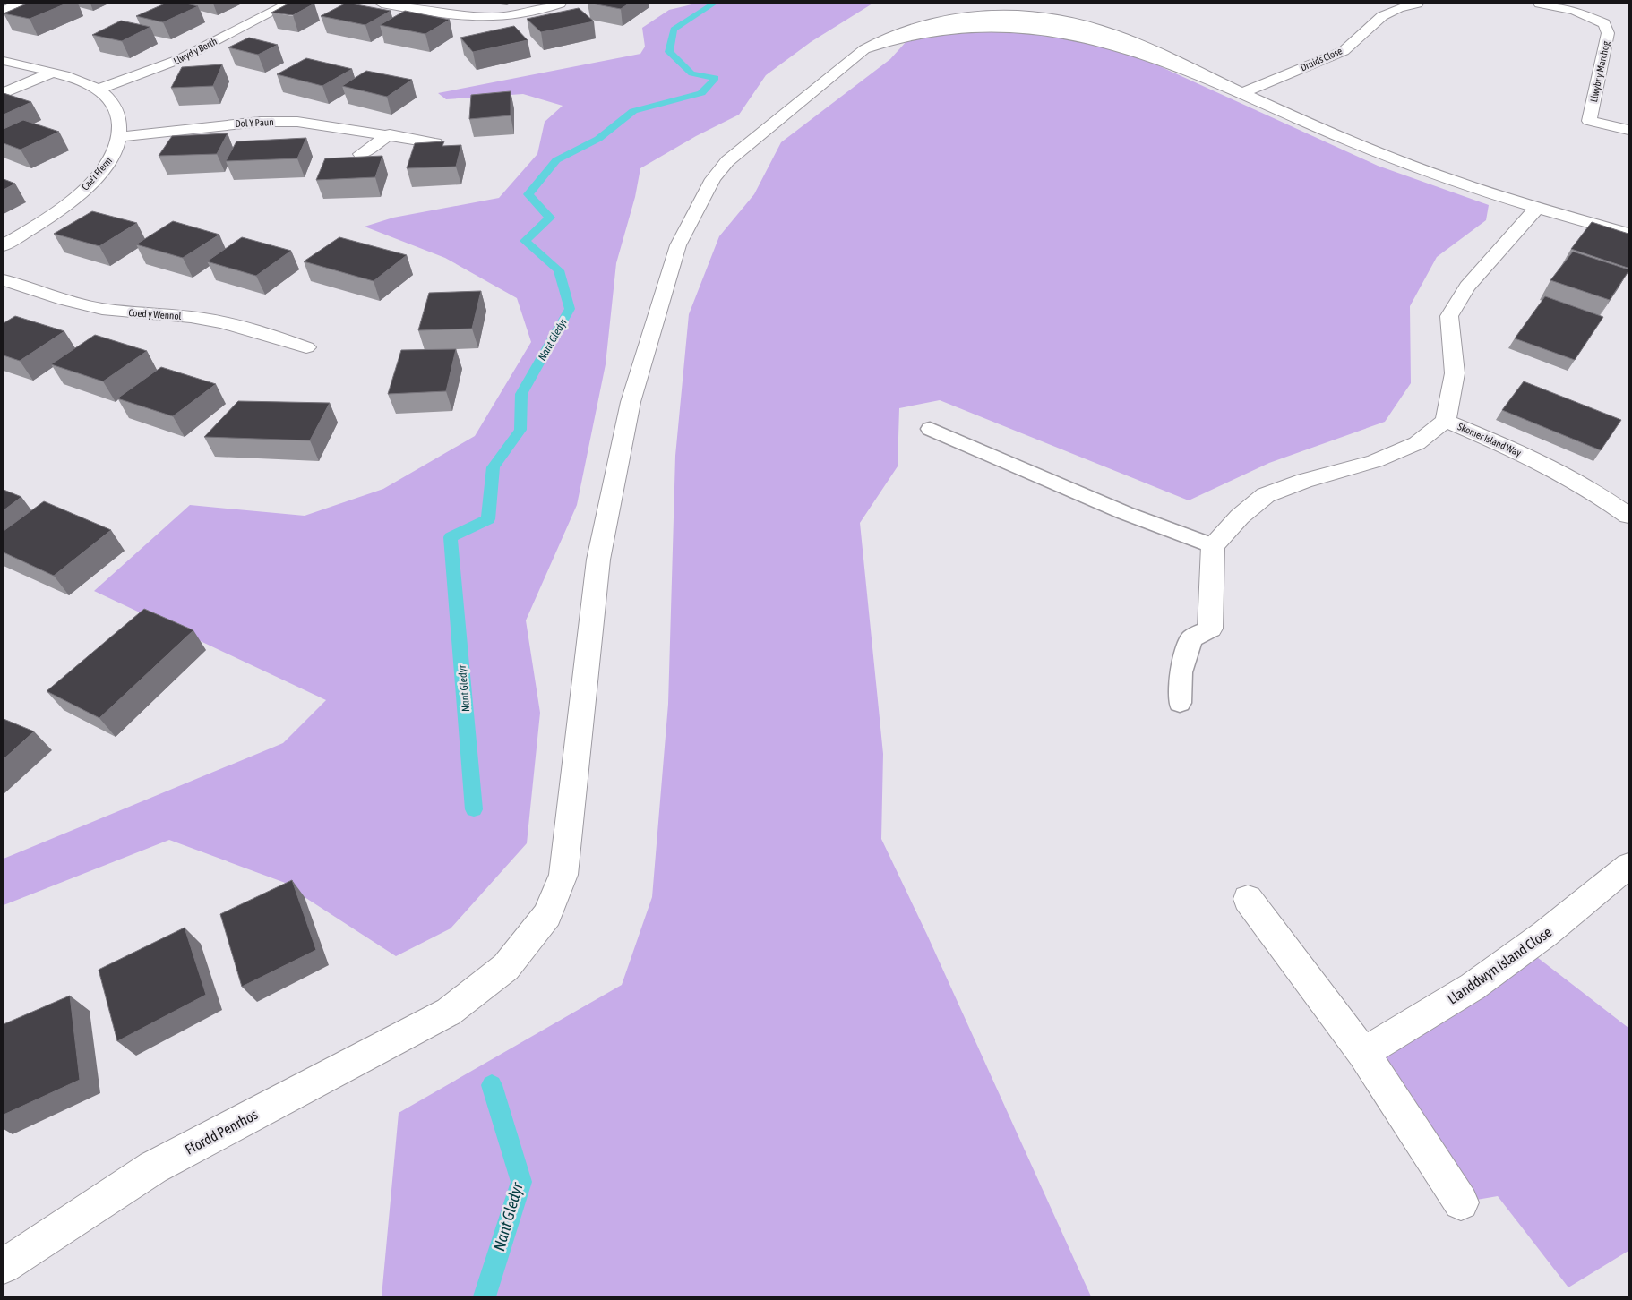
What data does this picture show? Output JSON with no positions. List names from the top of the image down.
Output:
{
  "streets": {
    "street": [
      "Llwyd y Berth",
      "Druids Close",
      "Llwybr y Marchog",
      "Dol Y Paun",
      "Cae'r Fferm",
      "Coed y Wennol",
      "Skomer Island Way",
      "Llanddwyn Island Close",
      "Ffordd Penrhos"
    ]
  },
  "crossings": [
    ["Llwyd y Berth", "Cae'r Fferm"],
    ["Druids Close", "Ffordd Penrhos"],
    ["Dol Y Paun", "Cae'r Fferm"],
    ["Skomer Island Way", "Ffordd Penrhos"]
  ],
  "water": ["Nant Gledyr"]
}
